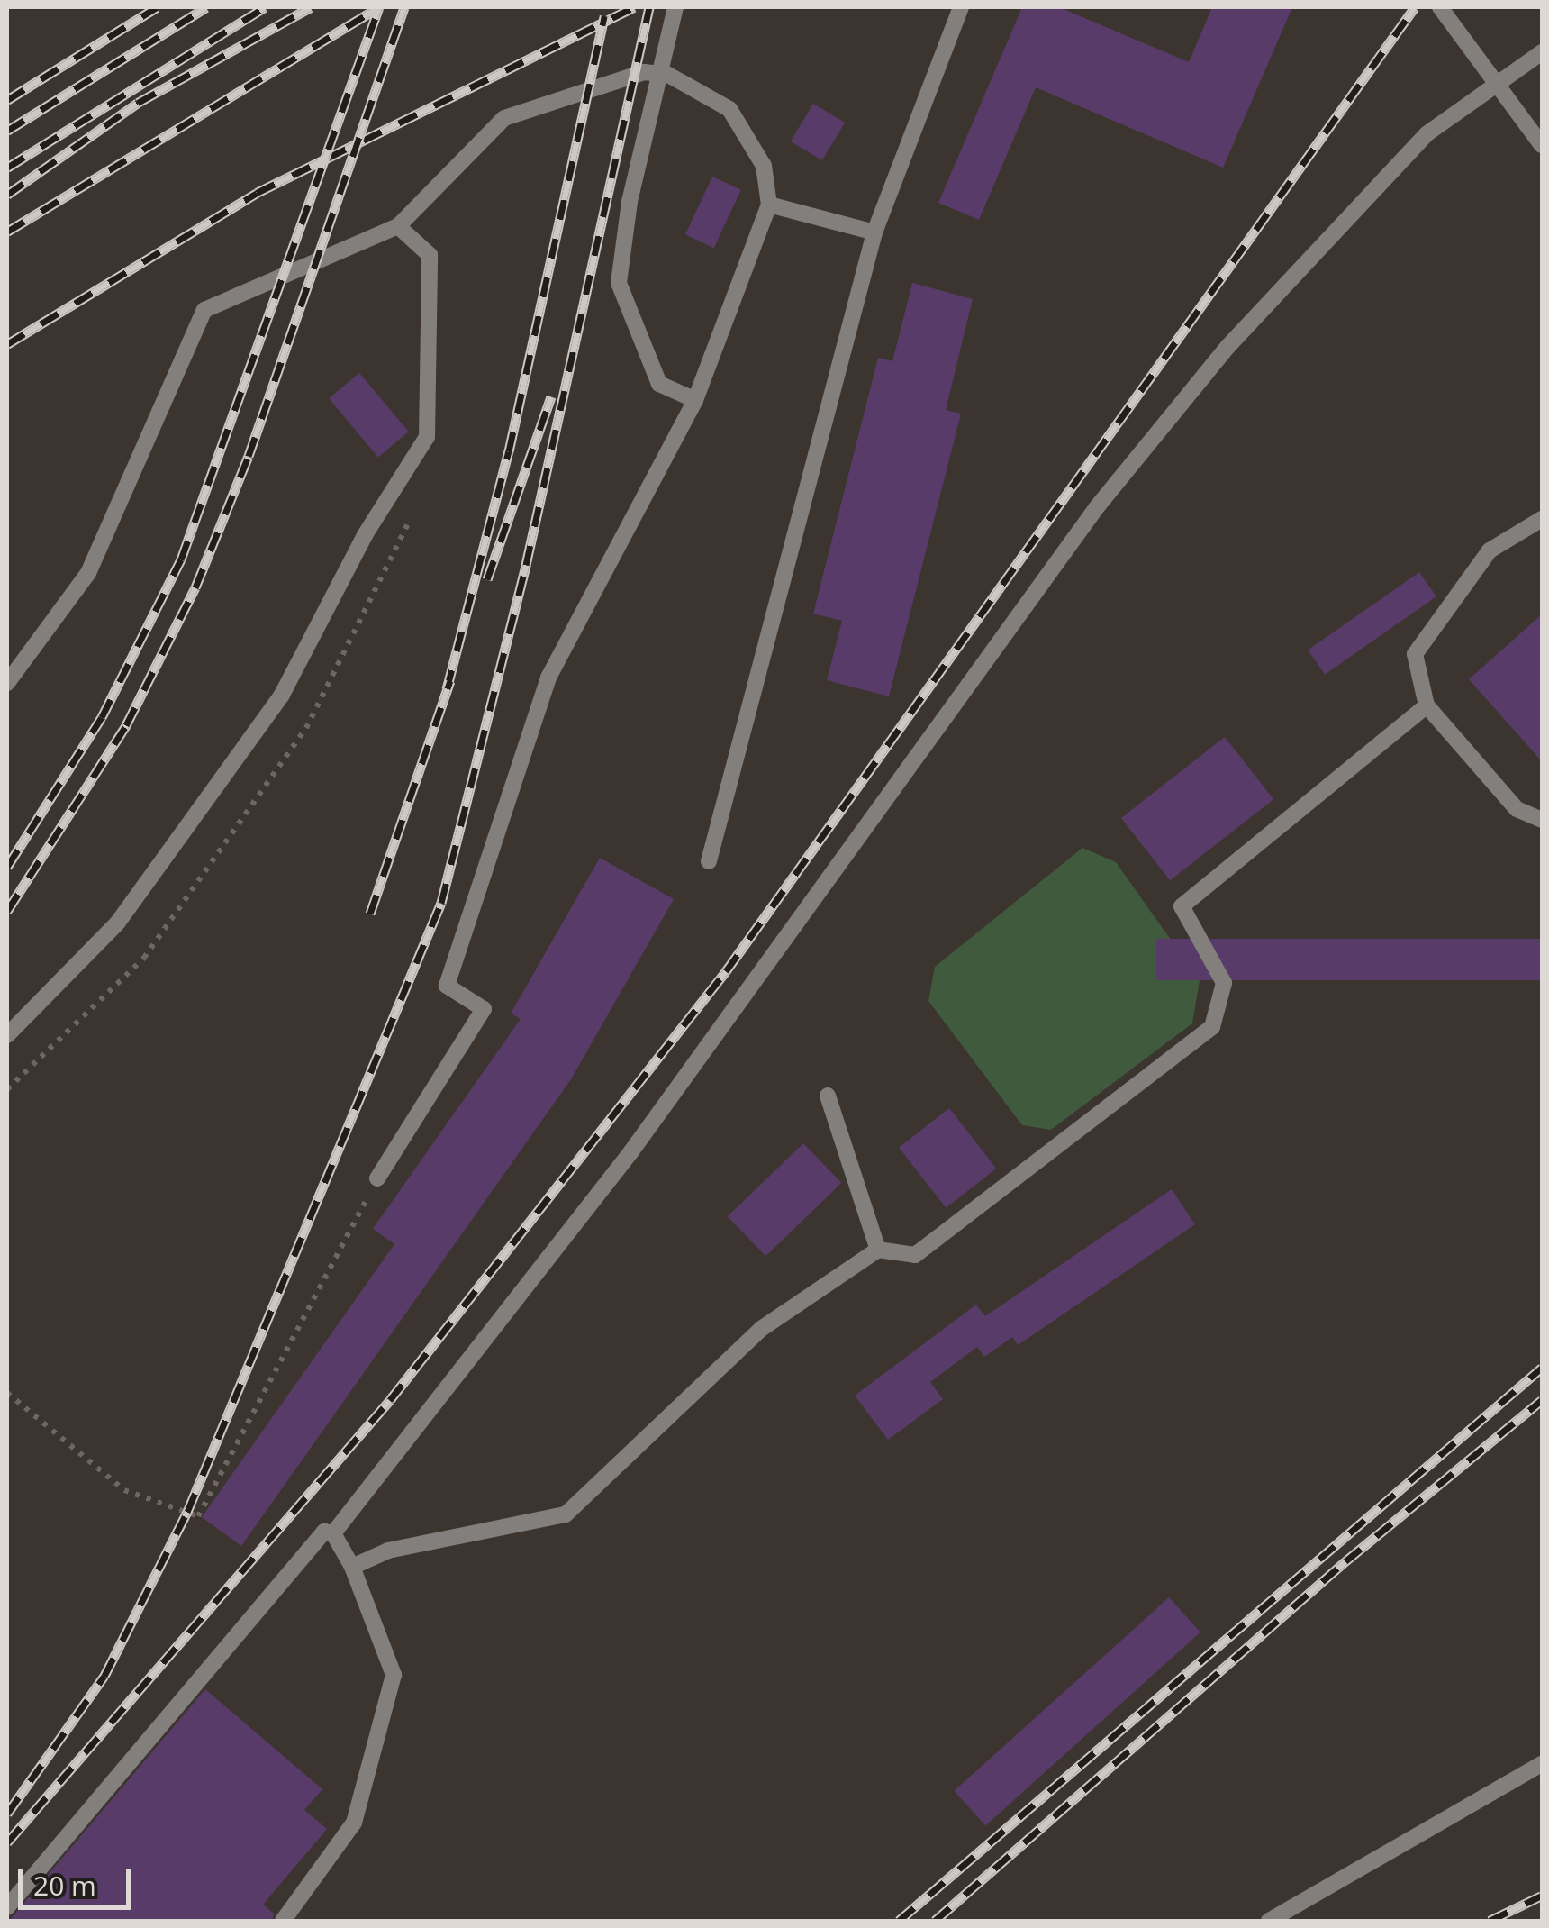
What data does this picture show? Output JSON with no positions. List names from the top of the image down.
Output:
{
  "scale_bar": "20 m"
}
